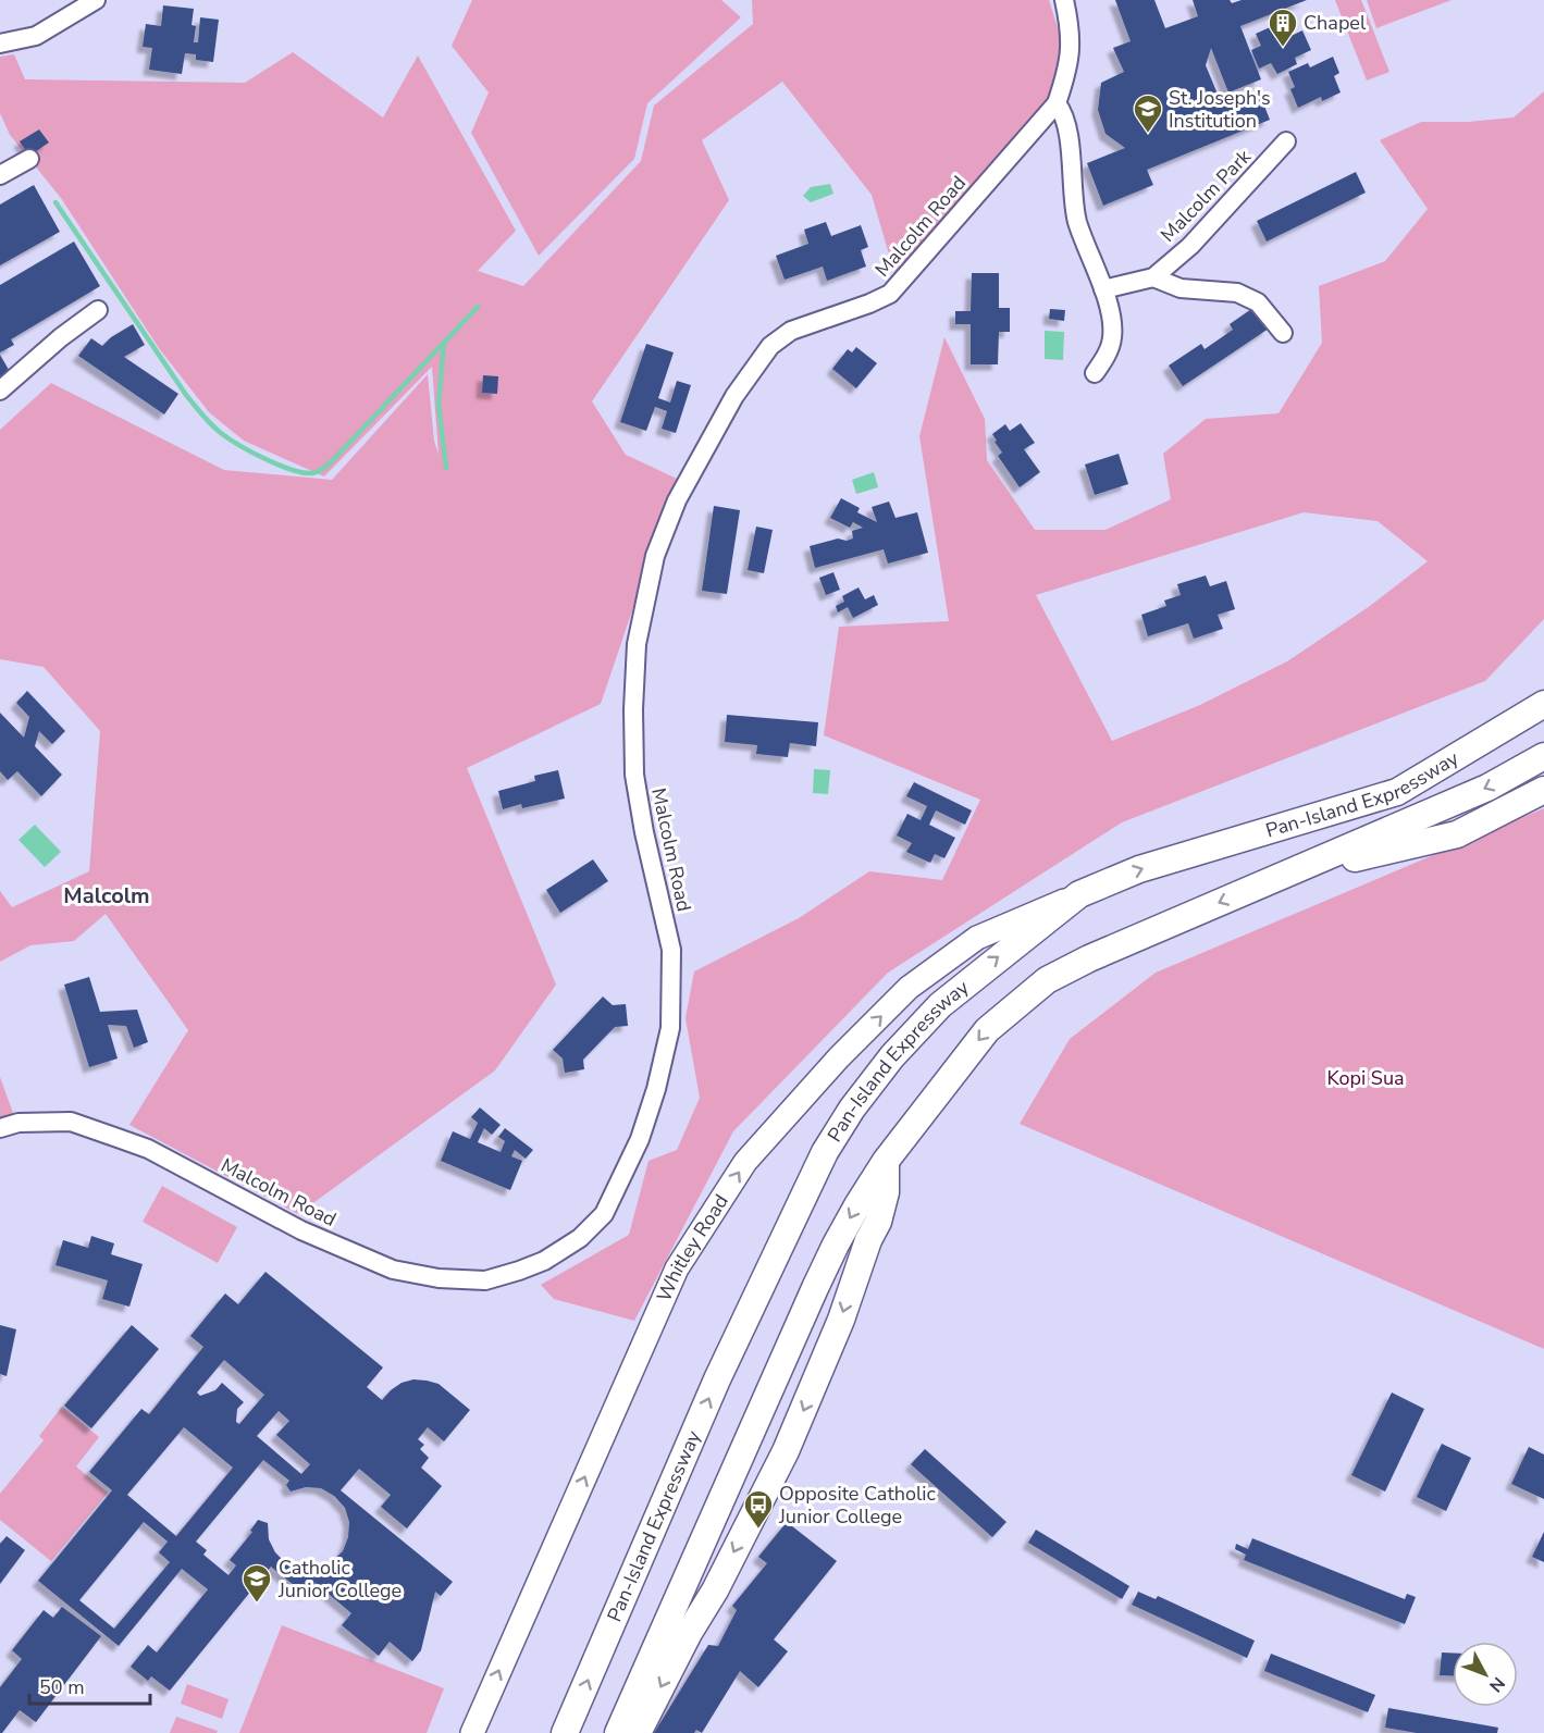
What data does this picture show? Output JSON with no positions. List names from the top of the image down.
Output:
{
  "streets": {
    "highway": ["Pan-Island Expressway"],
    "main road": ["Whitley Road"],
    "street": ["Malcolm Park", "Malcolm Road"]
  },
  "crossings": [
    ["Pan-Island Expressway", "Whitley Road"]
  ],
  "one_way": ["Whitley Road"],
  "districts": ["Malcolm"],
  "parks": ["Kopi Sua"],
  "places": {
    "building": ["Chapel"],
    "school or university": ["St. Joseph's Institution", "Catholic Junior College"],
    "bus stop": ["Opposite Catholic Junior College"]
  },
  "scale_bar": "50 m",
  "north": "bottom right"
}
